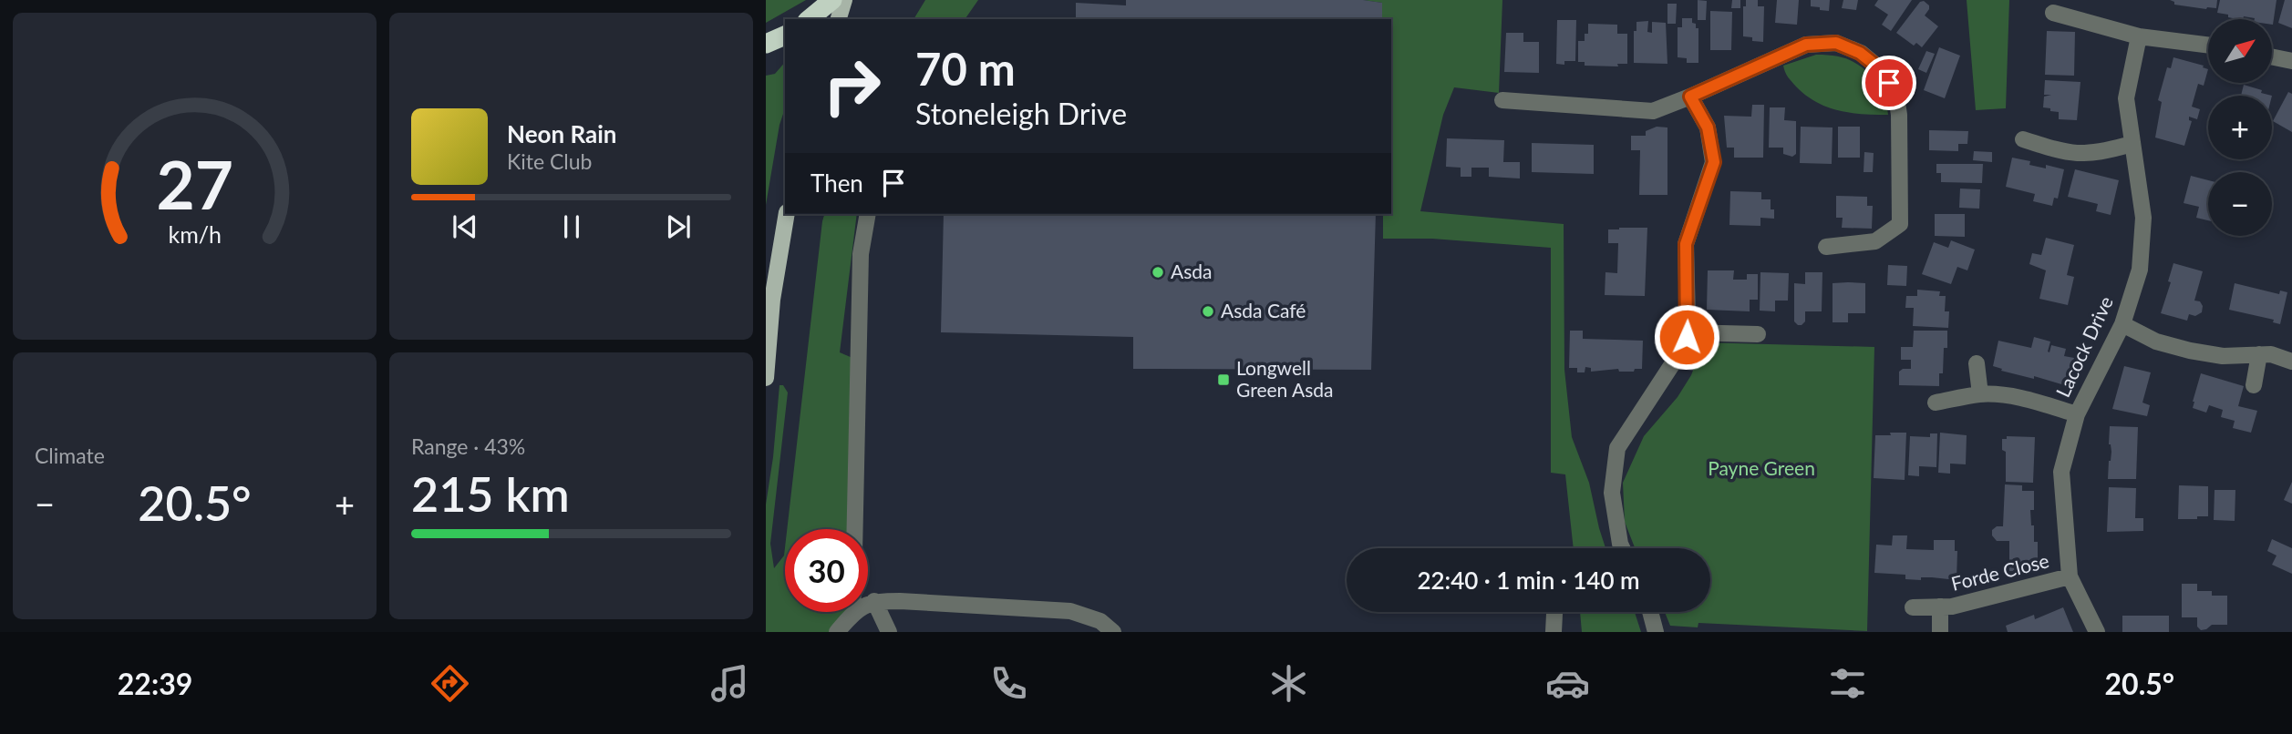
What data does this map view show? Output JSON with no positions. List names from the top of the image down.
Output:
{
  "streets": {
    "street": ["Lacock Drive", "Forde Close"]
  },
  "crossings": [
    ["Lacock Drive", "Forde Close"]
  ],
  "parks": ["Payne Green"],
  "places": {
    "other": ["Asda", "Asda Café"],
    "transit": ["Longwell Green Asda"]
  },
  "north": "top right",
  "page": {
    "map_buttons": ["+", "−"],
    "turn": ["70 m", "Stoneleigh Drive"],
    "song": ["Neon Rain", "Kite Club"],
    "then": "Then",
    "tile": [
      "Climate",
      ["Range · 43%", "215 km"]
    ],
    "heat": ["−", "20.5°", "+"],
    "limit": "30",
    "trip": "22:40 · 1 min · 140 m",
    "tabs": ["22:39", "20.5°"],
    "gauge": ["27", "km/h"]
  }
}
